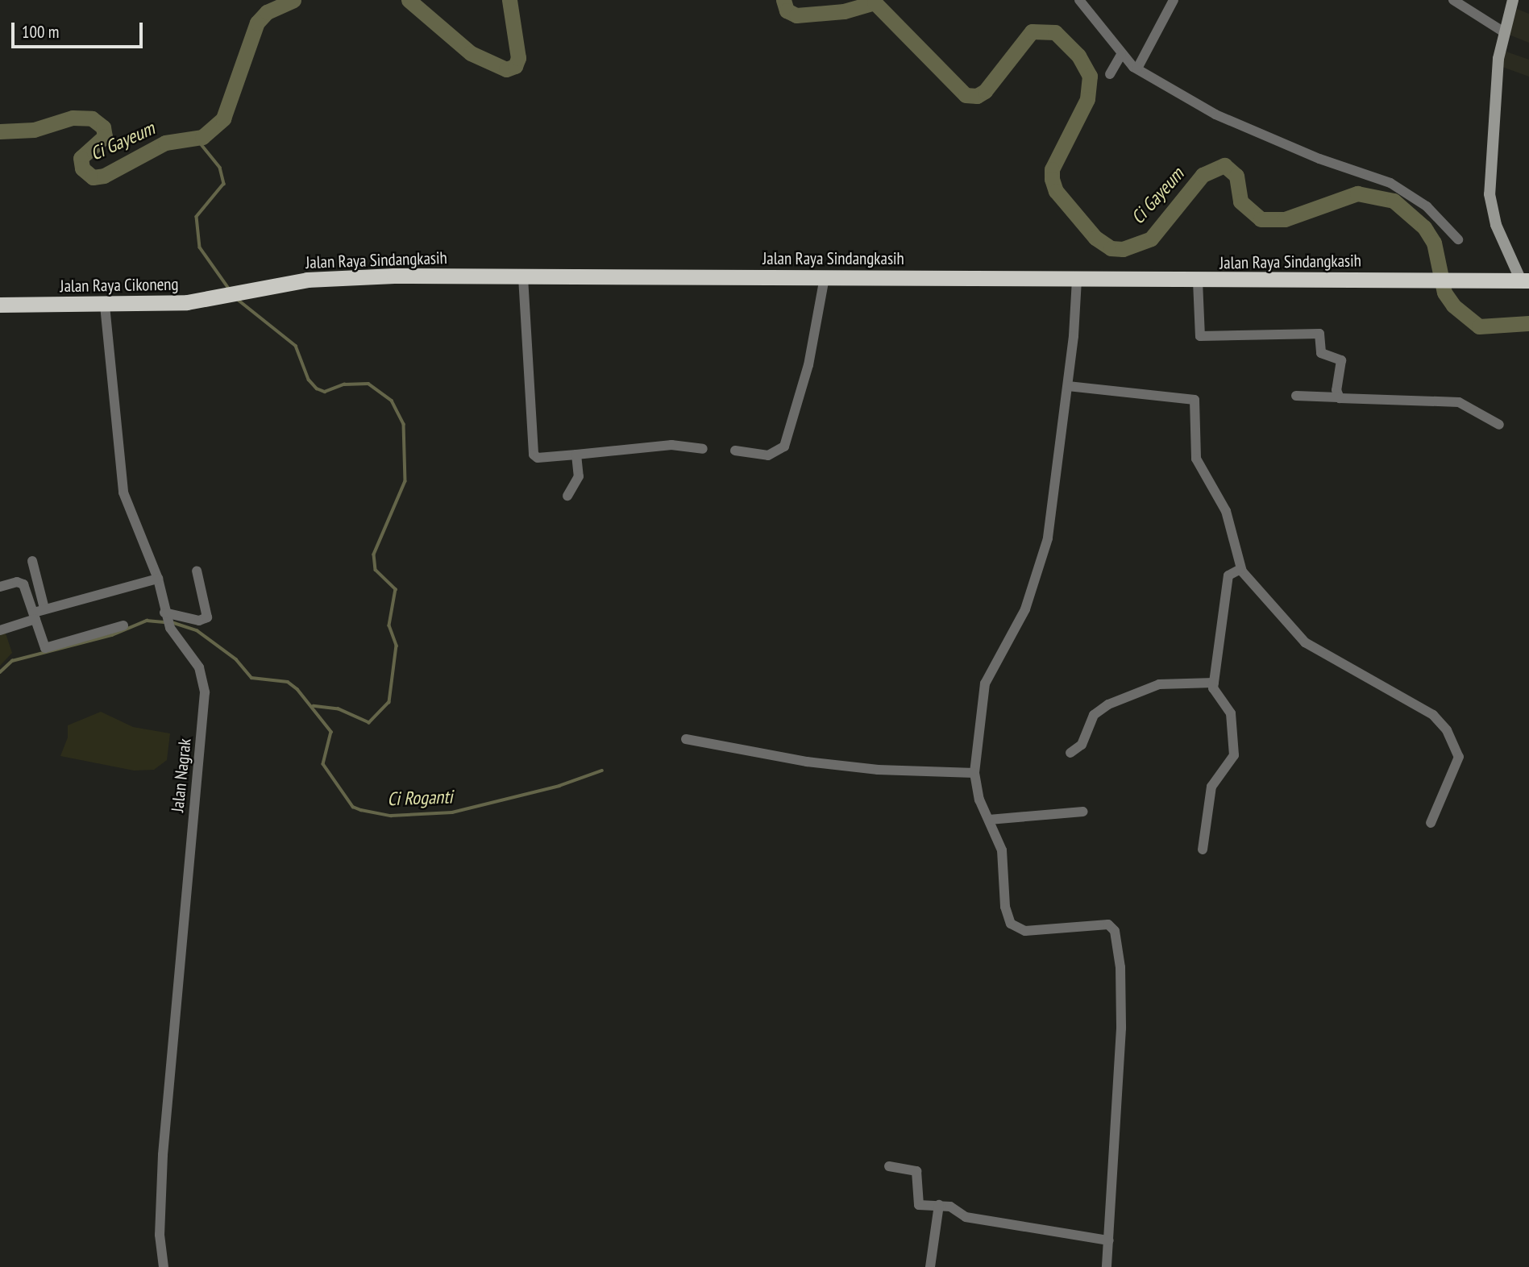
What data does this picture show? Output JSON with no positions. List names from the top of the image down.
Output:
{
  "streets": {
    "highway": ["Jalan Raya Sindangkasih", "Jalan Raya Cikoneng"],
    "street": ["Jalan Nagrak"]
  },
  "crossings": [
    ["Jalan Raya Sindangkasih", "Jalan Raya Cikoneng"],
    ["Jalan Raya Cikoneng", "Jalan Nagrak"]
  ],
  "water": ["Ci Gayeum", "Ci Roganti"],
  "scale_bar": "100 m"
}
